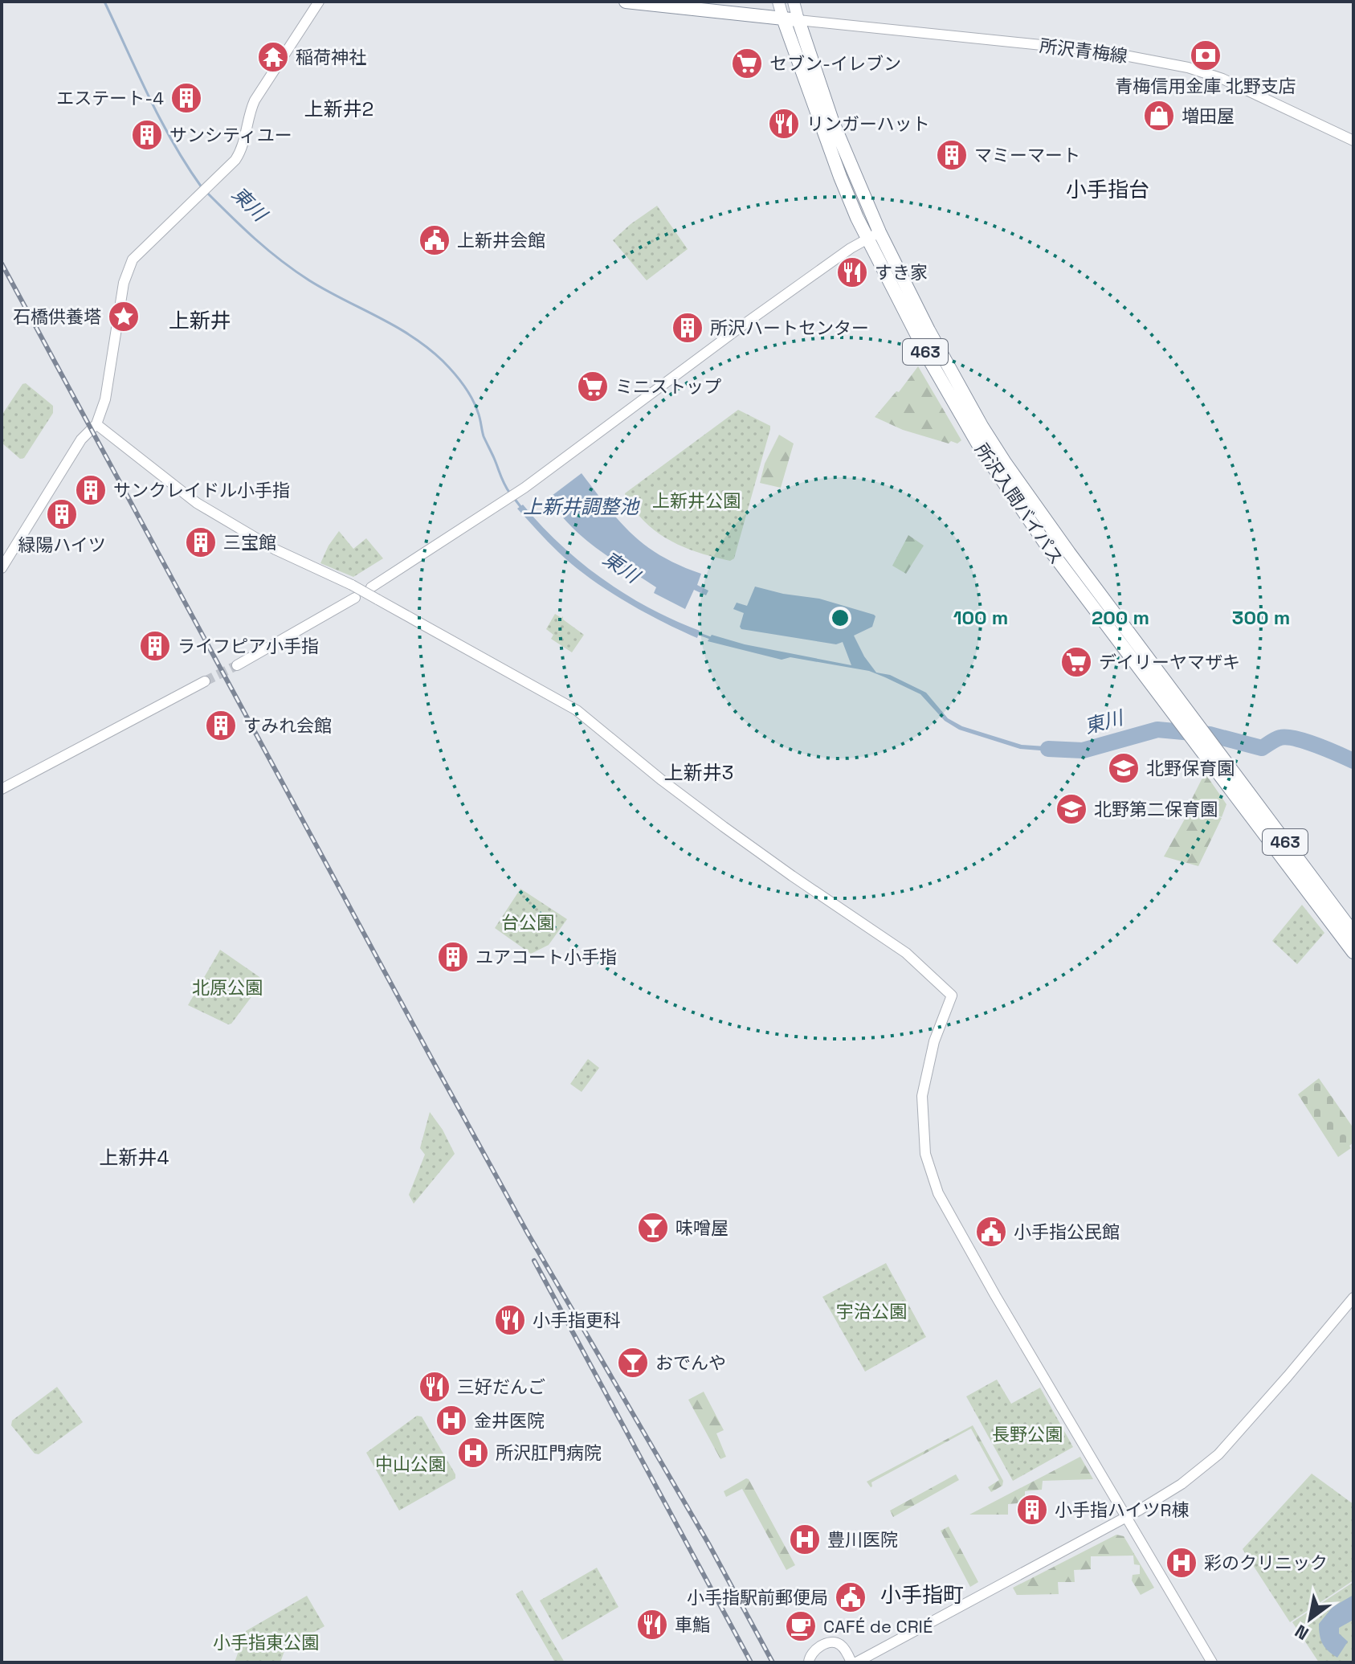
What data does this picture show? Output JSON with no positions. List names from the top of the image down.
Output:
{
  "streets": {
    "highway": ["463", "所沢入間バイパス"],
    "street": ["所沢青梅線"]
  },
  "crossings": [
    ["所沢青梅線", "所沢入間バイパス"]
  ],
  "districts": [
    "上新井2",
    "小手指台",
    "上新井",
    "上新井3",
    "上新井4",
    "小手指町"
  ],
  "water": ["東川", "上新井調整池"],
  "parks": [
    "上新井公園",
    "台公園",
    "北原公園",
    "宇治公園",
    "長野公園",
    "中山公園",
    "小手指東公園"
  ],
  "places": {
    "bank": ["青梅信用金庫 北野支店"],
    "temple": ["稲荷神社"],
    "supermarket": ["セブン-イレブン", "ミニストップ", "デイリーヤマザキ"],
    "building": [
      "エステート-4",
      "サンシティユー",
      "マミーマート",
      "所沢ハートセンター",
      "サンクレイドル小手指",
      "緑陽ハイツ",
      "三宝館",
      "ライフピア小手指",
      "すみれ会館",
      "ユアコート小手指",
      "小手指ハイツR棟"
    ],
    "shop": ["増田屋"],
    "restaurant": [
      "リンガーハット",
      "すき家",
      "小手指更科",
      "三好だんご",
      "車鮨"
    ],
    "public building": ["上新井会館", "小手指公民館", "小手指駅前郵便局"],
    "place": ["石橋供養塔"],
    "school or university": ["北野保育園", "北野第二保育園"],
    "bar": ["味噌屋", "おでんや"],
    "hospital": [
      "金井医院",
      "所沢肛門病院",
      "豊川医院",
      "彩のクリニック"
    ],
    "cafe": ["CAFÉ de CRIÉ"]
  },
  "north": "bottom left",
  "rings": ["100 m", "200 m", "300 m"]
}
